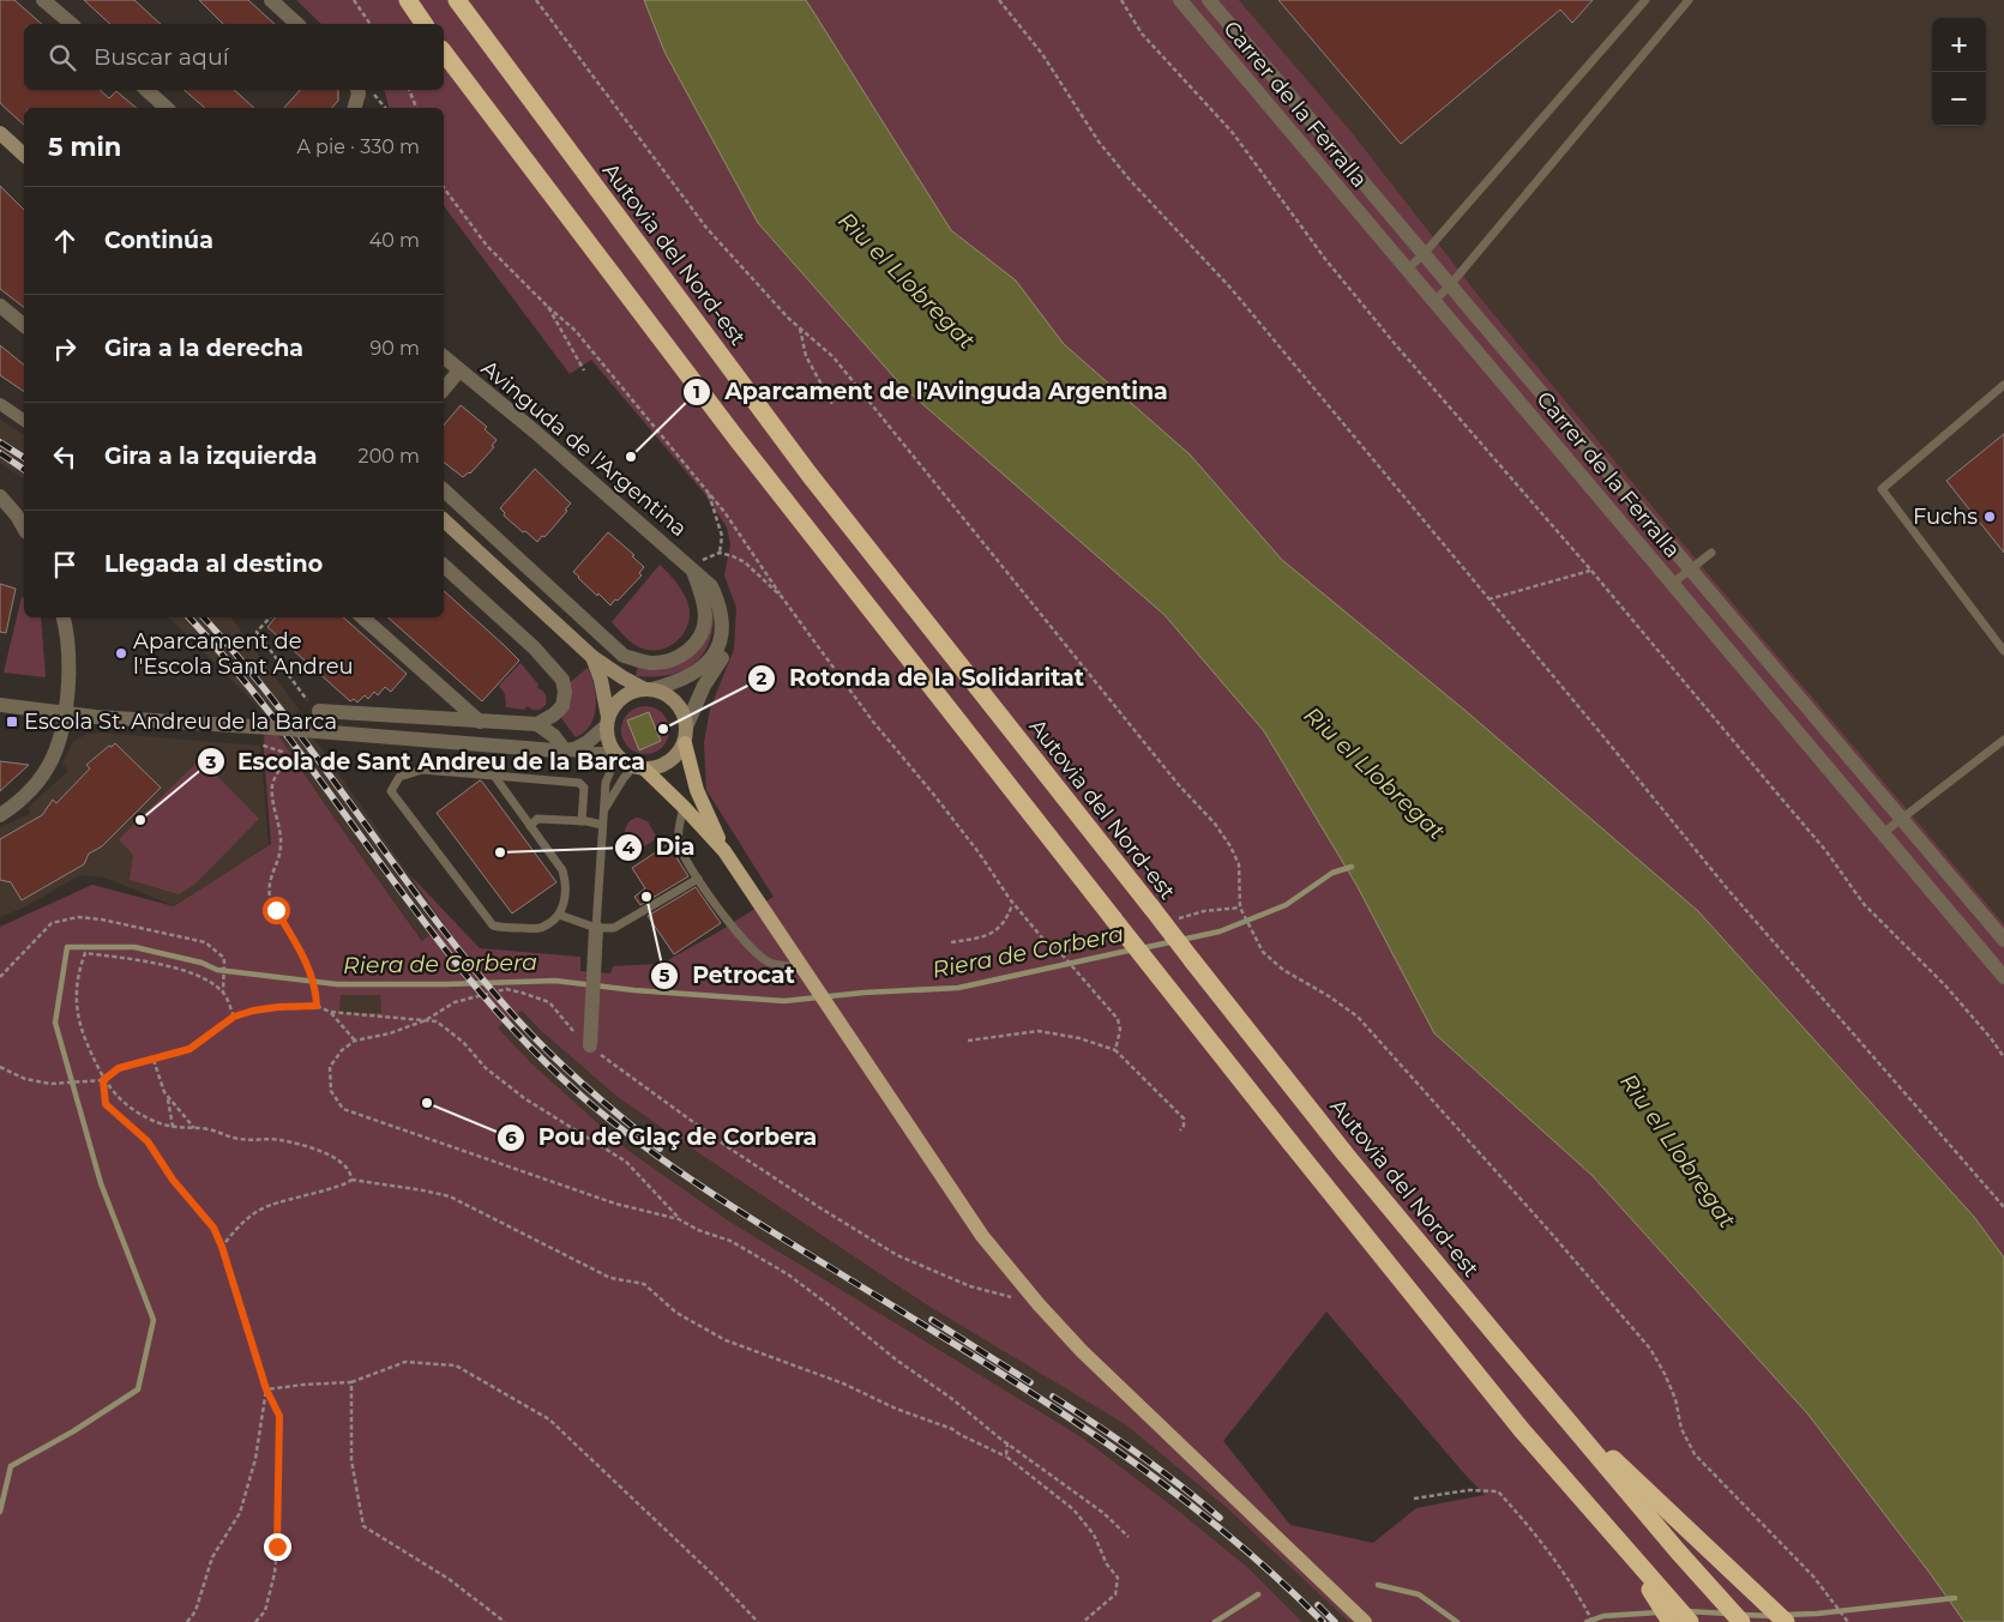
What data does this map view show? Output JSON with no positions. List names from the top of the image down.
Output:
{
  "streets": {
    "highway": ["Autovia del Nord-est"],
    "street": ["Carrer de la Ferralla", "Avinguda de l'Argentina"]
  },
  "water": ["Riu el Llobregat", "Riera de Corbera"],
  "places": {
    "other": [
      "Aparcament de l'Avinguda Argentina",
      "Fuchs",
      "Aparcament de l'Escola Sant Andreu",
      "Rotonda de la Solidaritat",
      "Escola de Sant Andreu de la Barca",
      "Dia",
      "Petrocat",
      "Pou de Glaç de Corbera"
    ],
    "transit": ["Escola St. Andreu de la Barca"]
  },
  "page": {
    "map_buttons": ["+", "−"],
    "search": "Buscar aquí",
    "heading": ["5 min", "A pie · 330 m"],
    "list": [
      ["Continúa", "40 m"],
      ["Gira a la derecha", "90 m"],
      ["Gira a la izquierda", "200 m"],
      "Llegada al destino"
    ]
  }
}
